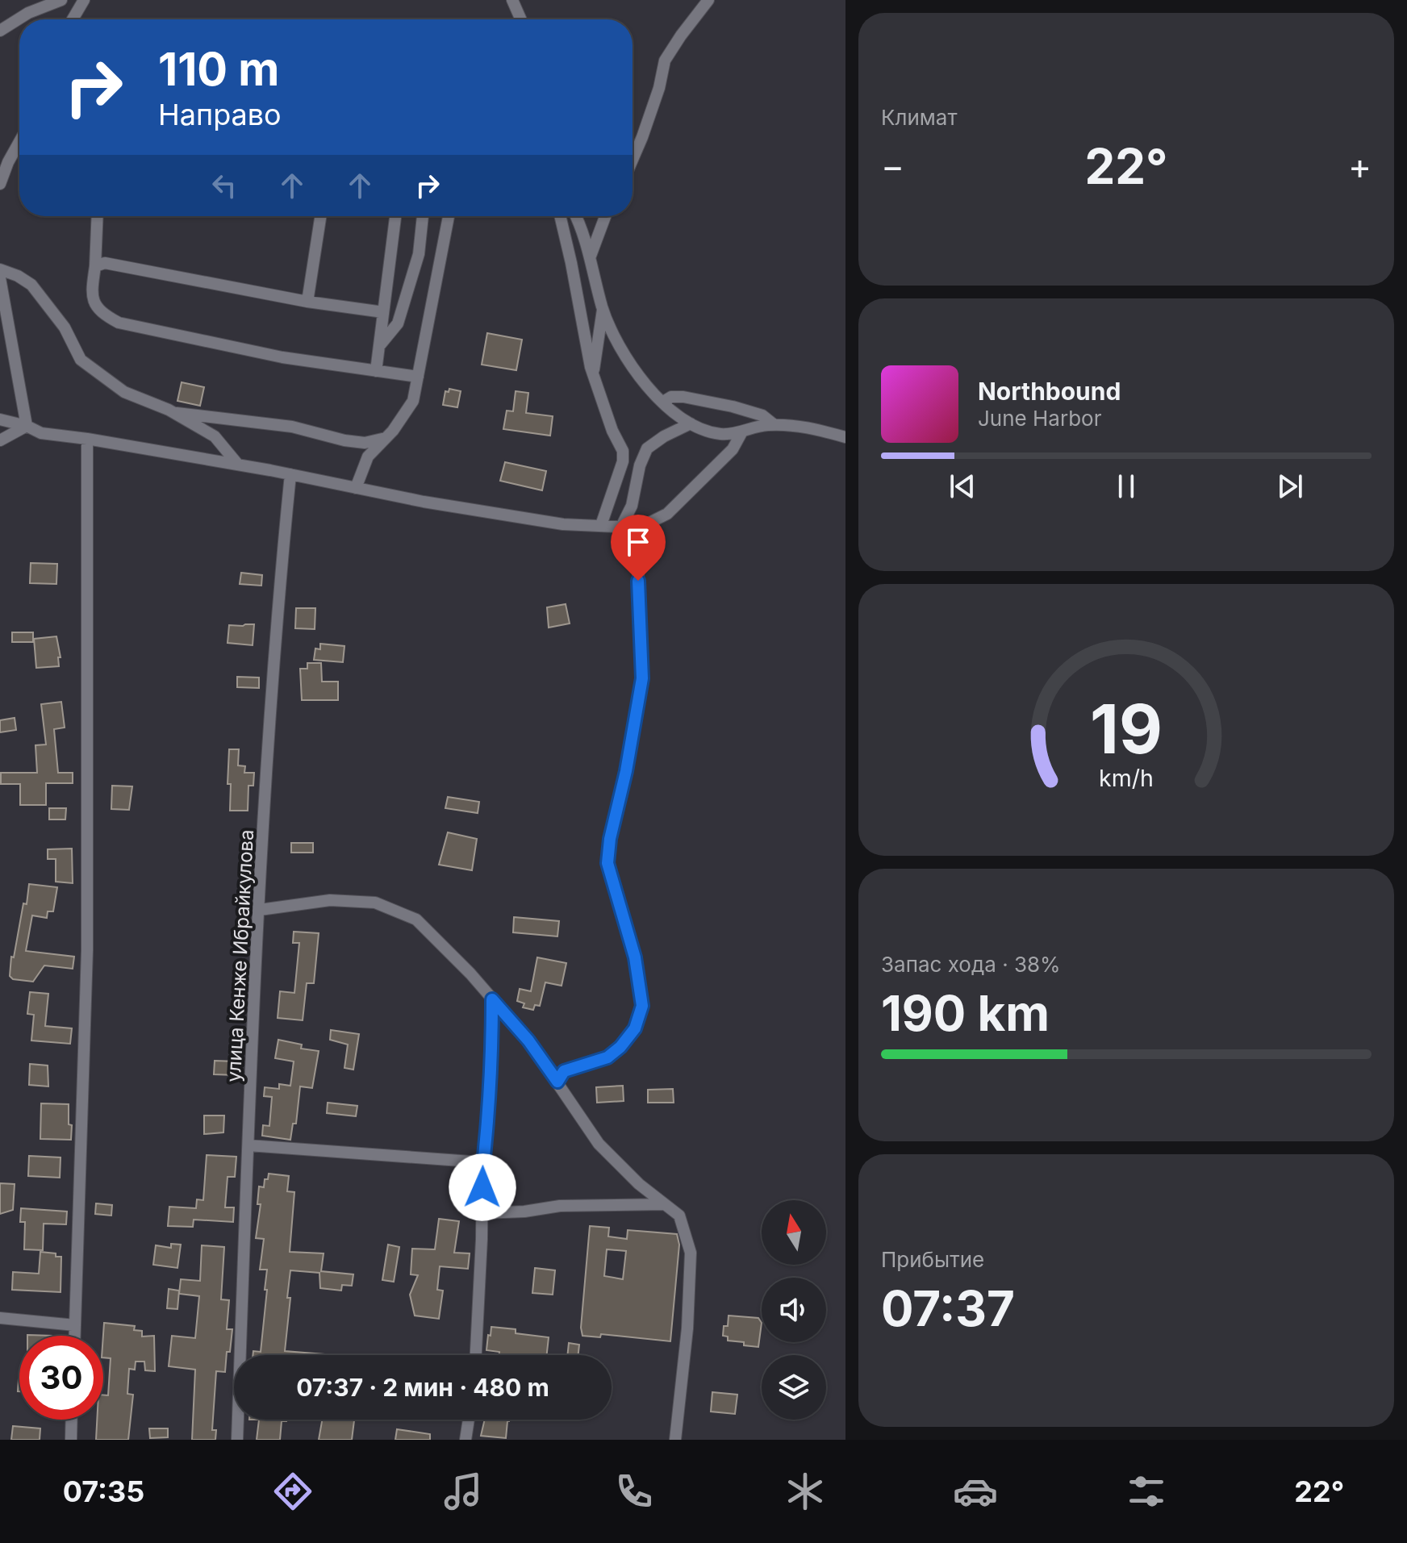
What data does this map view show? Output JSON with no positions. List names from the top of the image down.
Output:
{
  "streets": {
    "street": ["улица Кенже Ибрайкулова"]
  },
  "north": "top",
  "page": {
    "tile": [
      "Климат",
      ["Запас хода · 38%", "190 km"],
      ["Прибытие", "07:37"]
    ],
    "turn": ["110 m", "Направо"],
    "heat": ["−", "22°", "+"],
    "song": ["Northbound", "June Harbor"],
    "limit": "30",
    "trip": "07:37 · 2 мин · 480 m",
    "tabs": ["07:35", "22°"],
    "gauge": ["19", "km/h"]
  }
}
